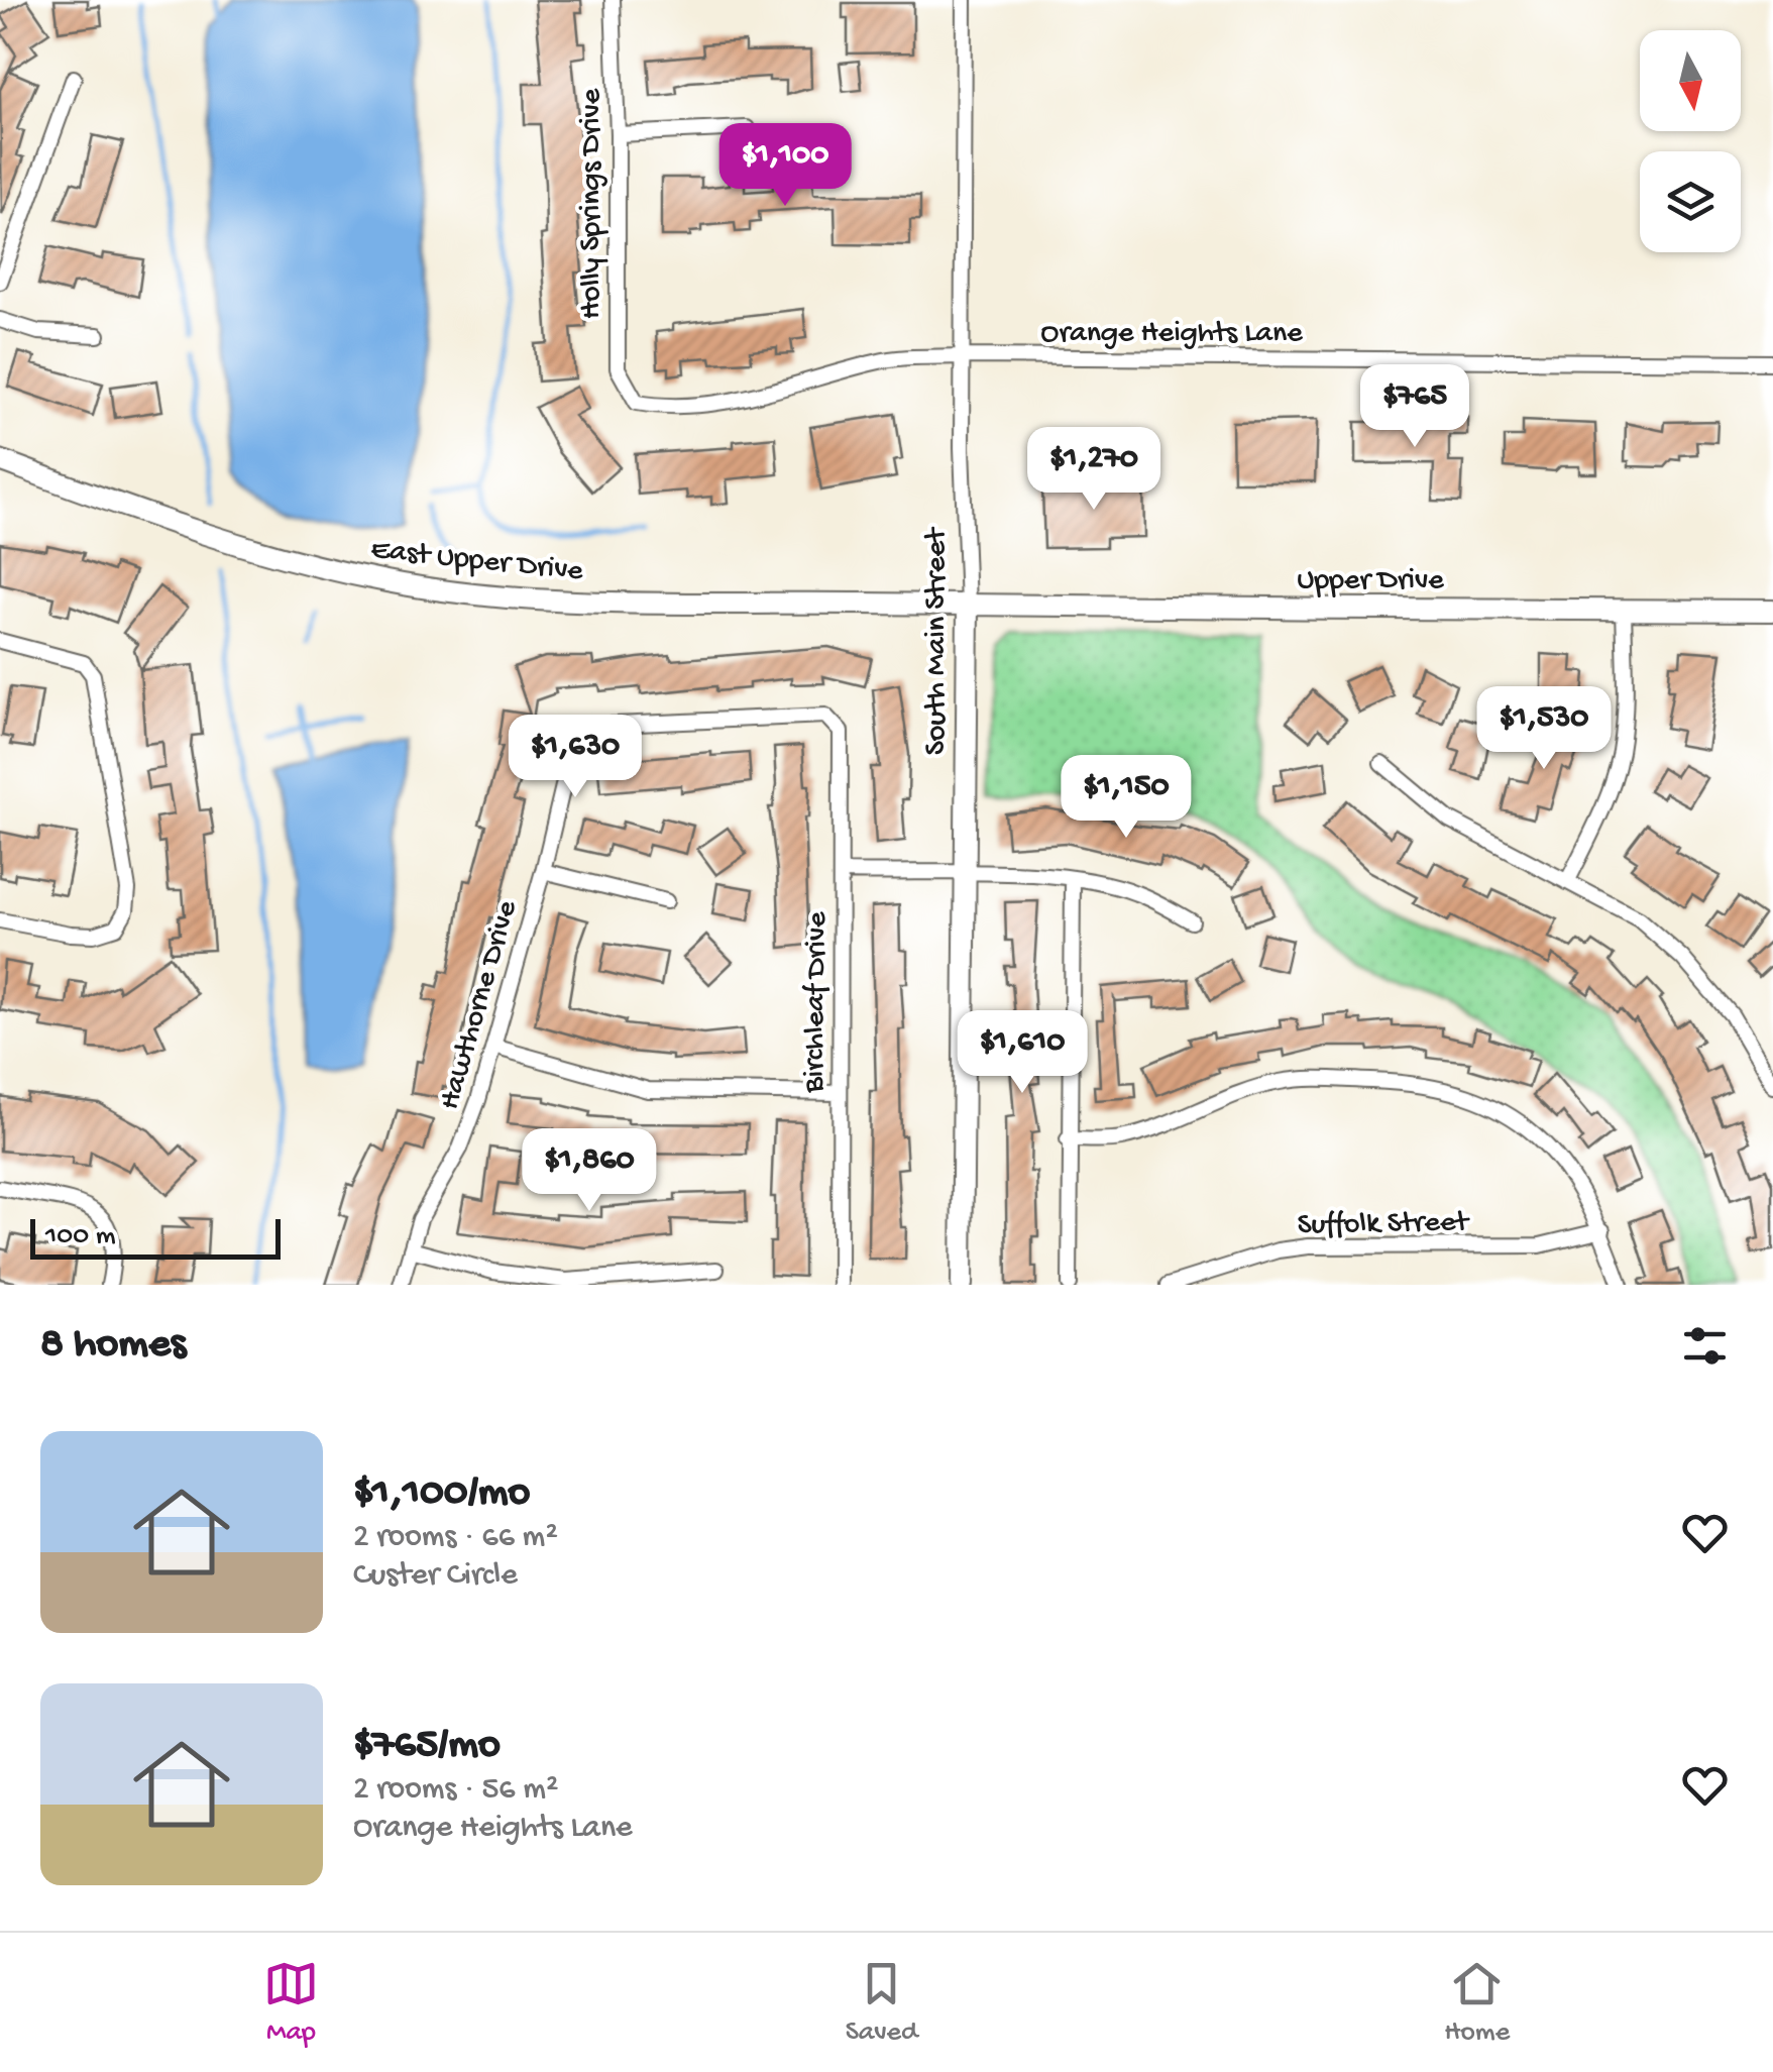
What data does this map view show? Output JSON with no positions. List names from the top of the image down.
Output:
{
  "streets": {
    "main road": ["East Upper Drive", "Upper Drive", "South Main Street"],
    "street": [
      "Holly Springs Drive",
      "Orange Heights Lane",
      "Birchleaf Drive",
      "Hawthorne Drive",
      "Suffolk Street"
    ]
  },
  "crossings": [
    ["Holly Springs Drive", "Orange Heights Lane"],
    ["Orange Heights Lane", "South Main Street"],
    ["East Upper Drive", "Upper Drive"],
    ["East Upper Drive", "South Main Street"],
    ["Upper Drive", "South Main Street"],
    ["Birchleaf Drive", "Hawthorne Drive"]
  ],
  "scale_bar": "100 m",
  "north": "bottom",
  "page": {
    "price": [
      "$1,100",
      "$765",
      "$1,270",
      "$1,530",
      "$1,630",
      "$1,150",
      "$1,610",
      "$1,860"
    ],
    "scale": "100 m",
    "heading": "8 homes",
    "list": [
      {
        "name": "$1,100/mo",
        "note": "2 rooms · 66 m² · Custer Circle"
      },
      {
        "name": "$765/mo",
        "note": "2 rooms · 56 m² · Orange Heights Lane"
      }
    ],
    "tabs": ["Map", "Saved", "Home"]
  }
}
